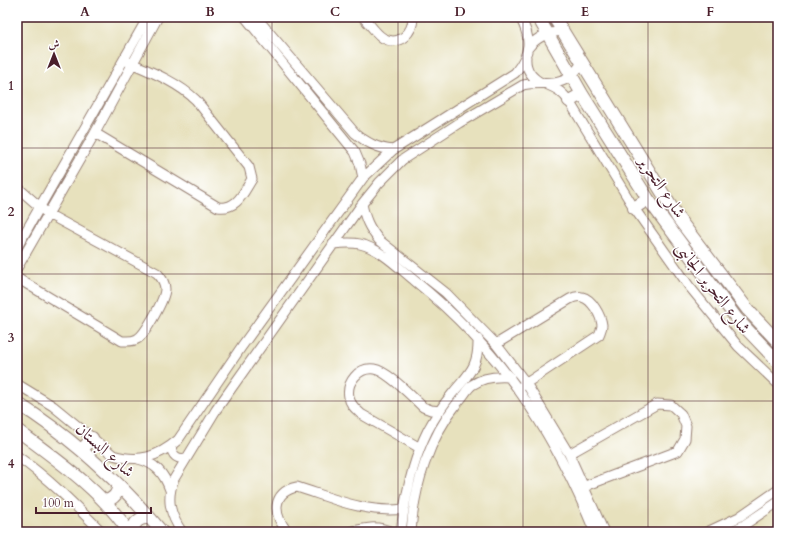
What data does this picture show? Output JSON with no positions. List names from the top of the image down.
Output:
{
  "streets": {
    "street": ["شارع التحرير", "شارع التحرير الجانبى", "شارع البستان"]
  },
  "scale_bar": "100 m",
  "north": "top",
  "grid": {
    "columns": [
      "A",
      "B",
      "C",
      "D",
      "E",
      "F"
    ],
    "rows": [
      "1",
      "2",
      "3",
      "4"
    ]
  }
}
